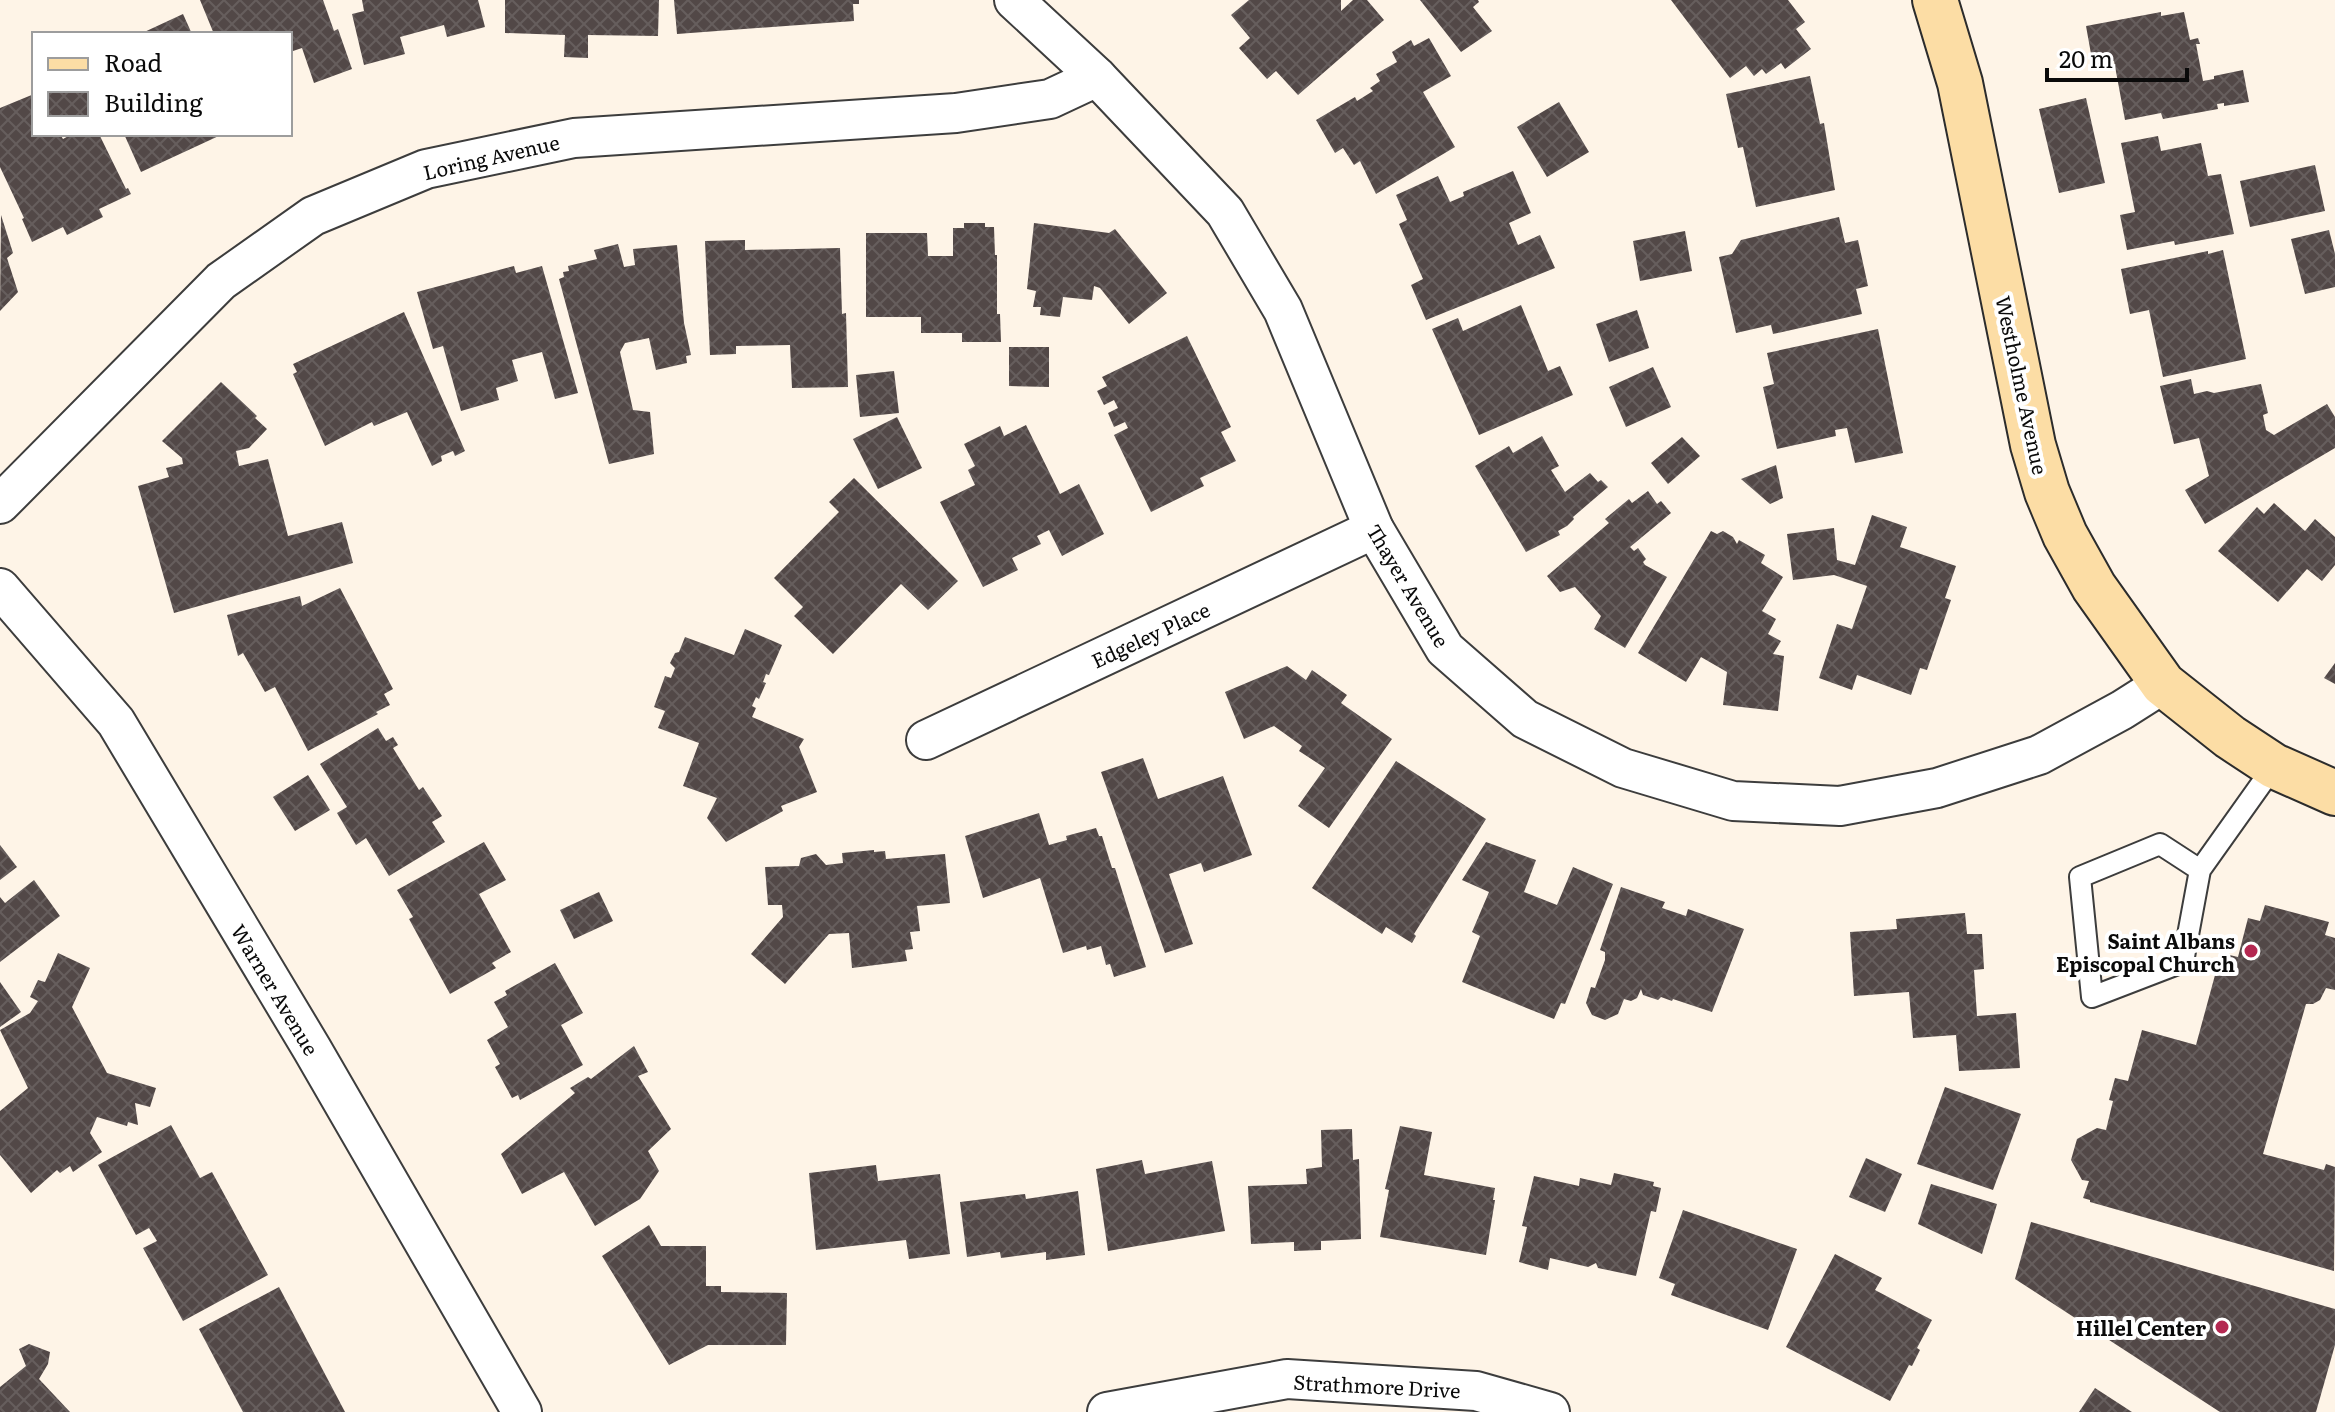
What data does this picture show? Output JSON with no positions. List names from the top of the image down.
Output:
{
  "streets": {
    "street": [
      "Loring Avenue",
      "Westholme Avenue",
      "Thayer Avenue",
      "Edgeley Place",
      "Warner Avenue",
      "Strathmore Drive"
    ]
  },
  "crossings": [
    ["Loring Avenue", "Thayer Avenue"],
    ["Westholme Avenue", "Thayer Avenue"],
    ["Thayer Avenue", "Edgeley Place"]
  ],
  "places": ["Saint Albans Episcopal Church", "Hillel Center"],
  "legend": ["Road", "Building"],
  "scale_bar": "20 m"
}
